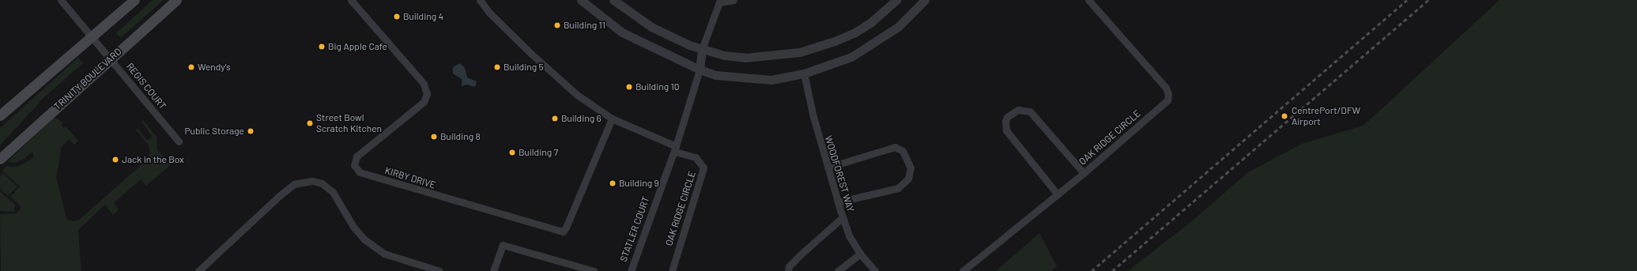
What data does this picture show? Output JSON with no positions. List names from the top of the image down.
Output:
{
  "streets": {
    "main road": ["TRINITY BOULEVARD"],
    "street": [
      "REGIS COURT",
      "OAK RIDGE CIRCLE",
      "WOODFOREST WAY",
      "KIRBY DRIVE",
      "STATLER COURT"
    ]
  },
  "crossings": [
    ["TRINITY BOULEVARD", "REGIS COURT"],
    ["OAK RIDGE CIRCLE", "STATLER COURT"]
  ],
  "places": [
    "Building 4",
    "Building 11",
    "Big Apple Cafe",
    "Wendy's",
    "Building 5",
    "Building 10",
    "CentrePort/DFW Airport",
    "Building 6",
    "Street Bowl Scratch Kitchen",
    "Public Storage",
    "Building 8",
    "Building 7",
    "Jack in the Box",
    "Building 9"
  ]
}
